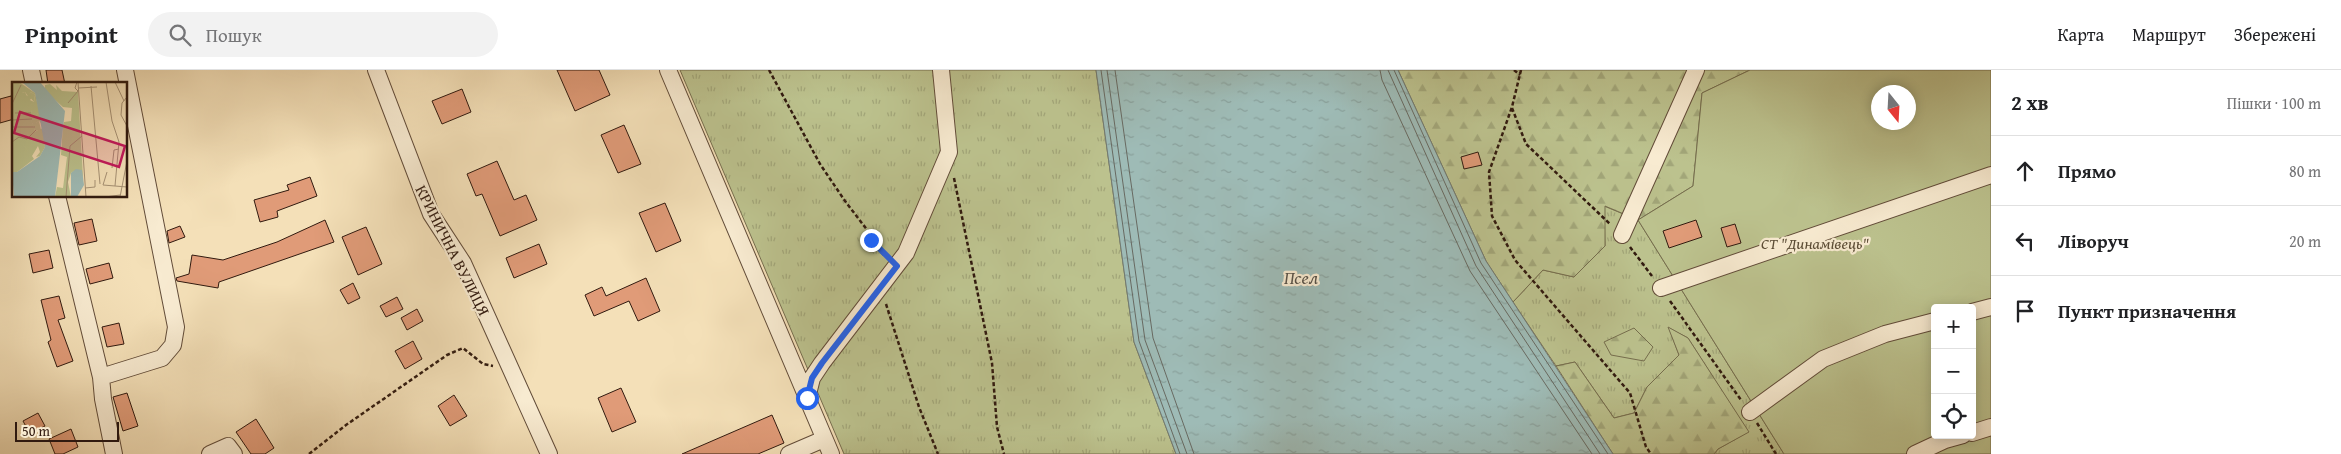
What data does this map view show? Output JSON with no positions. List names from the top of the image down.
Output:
{
  "streets": {
    "street": ["КРИНИЧНА ВУЛИЦЯ"]
  },
  "water": ["Псел"],
  "parks": ["СТ \"Динамівець\""],
  "scale_bar": "50 m",
  "north": "bottom",
  "page": {
    "header": "Pinpoint",
    "search": "Пошук",
    "nav": ["Карта", "Маршрут", "Збережені"],
    "heading": ["2 хв", "Пішки · 100 m"],
    "list": [
      ["Прямо", "80 m"],
      ["Ліворуч", "20 m"],
      "Пункт призначення"
    ],
    "map_buttons": ["+", "−"],
    "scale": "50 m"
  }
}
